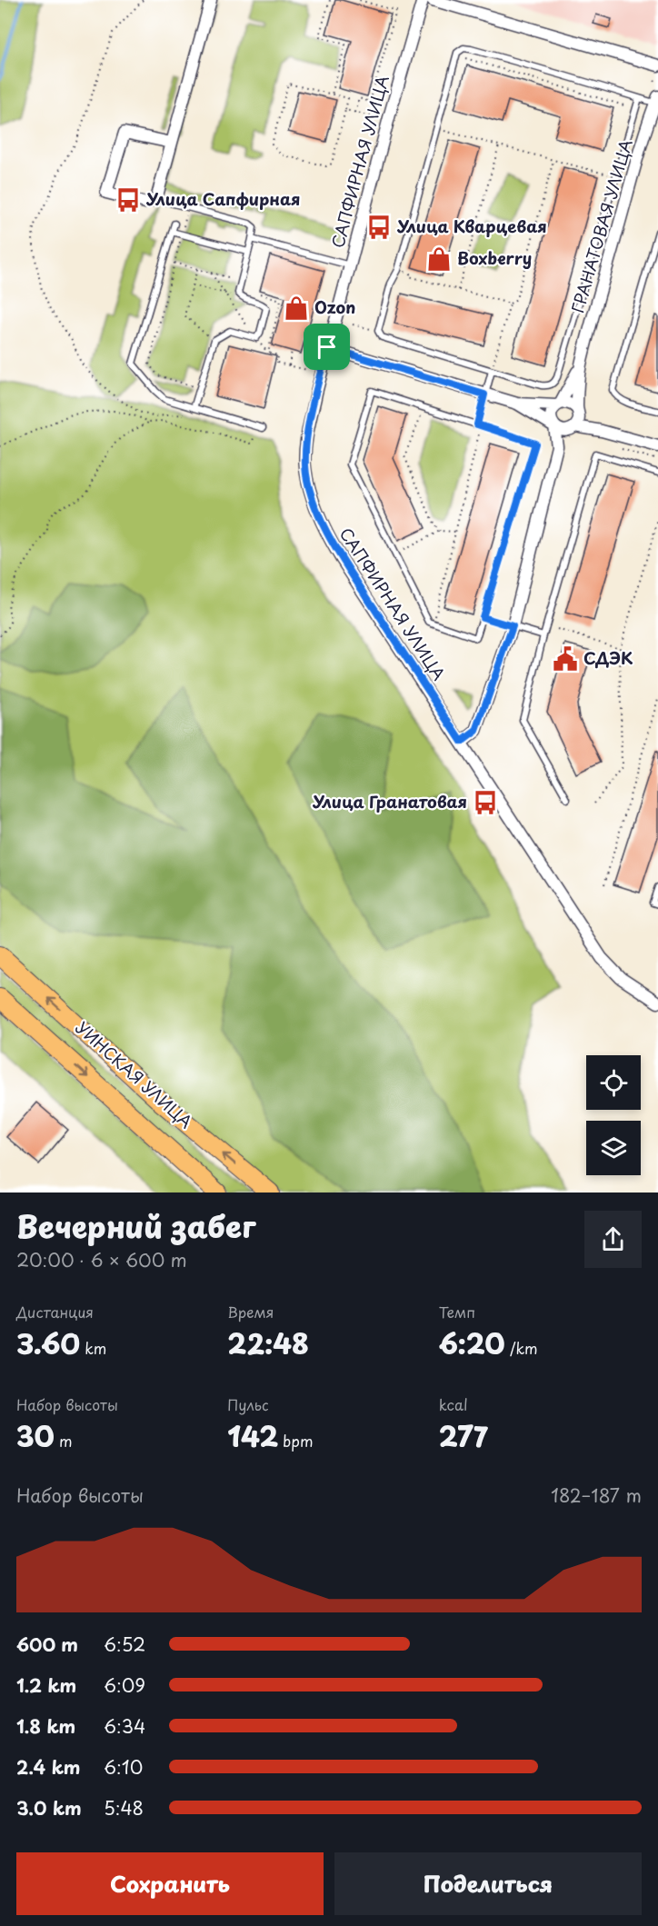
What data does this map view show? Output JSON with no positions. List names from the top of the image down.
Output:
{
  "streets": {
    "main road": ["УИНСКАЯ УЛИЦА"],
    "street": ["САПФИРНАЯ УЛИЦА", "ГРАНАТОВАЯ УЛИЦА"]
  },
  "places": {
    "bus stop": ["Улица Сапфирная", "Улица Кварцевая", "Улица Гранатовая"],
    "shop": ["Boxberry", "Ozon"],
    "public building": ["СДЭК"]
  },
  "page": {
    "heading": ["Вечерний забег", "20:00 · 6 × 600 m"],
    "stats": [
      ["Дистанция", "3.60 km"],
      ["Время", "22:48"],
      ["Темп", "6:20 /km"],
      ["Набор высоты", "30 m"],
      ["Пульс", "142 bpm"],
      ["kcal", "277"]
    ],
    "chart": ["Набор высоты", "182–187 m"],
    "list": [
      {
        "name": "600 m",
        "note": "6:52"
      },
      {
        "name": "1.2 km",
        "note": "6:09"
      },
      {
        "name": "1.8 km",
        "note": "6:34"
      },
      {
        "name": "2.4 km",
        "note": "6:10"
      },
      {
        "name": "3.0 km",
        "note": "5:48"
      }
    ],
    "buttons": ["Сохранить", "Поделиться"]
  }
}
